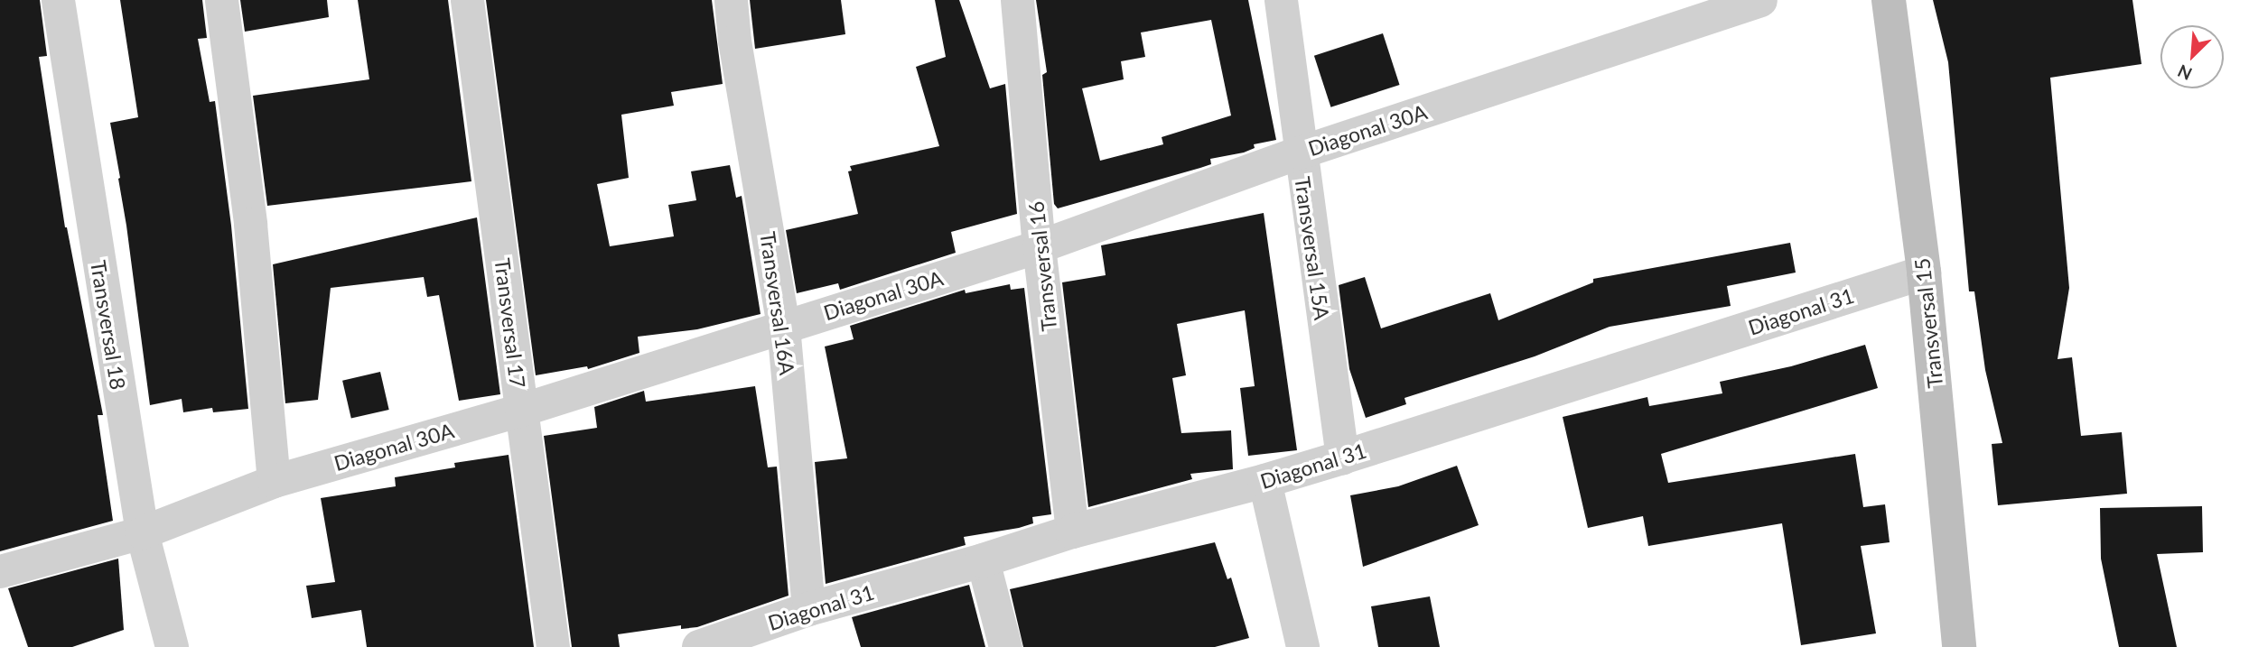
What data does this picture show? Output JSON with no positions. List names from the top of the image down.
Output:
{
  "streets": {
    "main road": ["Transversal 15"],
    "street": [
      "Diagonal 30A",
      "Transversal 15A",
      "Transversal 16",
      "Transversal 16A",
      "Diagonal 31",
      "Transversal 17",
      "Transversal 18"
    ]
  },
  "crossings": [
    ["Diagonal 30A", "Transversal 15A"],
    ["Diagonal 30A", "Transversal 16"],
    ["Diagonal 30A", "Transversal 16A"],
    ["Diagonal 30A", "Transversal 17"],
    ["Diagonal 30A", "Transversal 18"],
    ["Transversal 15A", "Diagonal 31"],
    ["Transversal 16", "Diagonal 31"],
    ["Transversal 16A", "Diagonal 31"],
    ["Diagonal 31", "Transversal 15"]
  ],
  "north": "bottom left"
}
